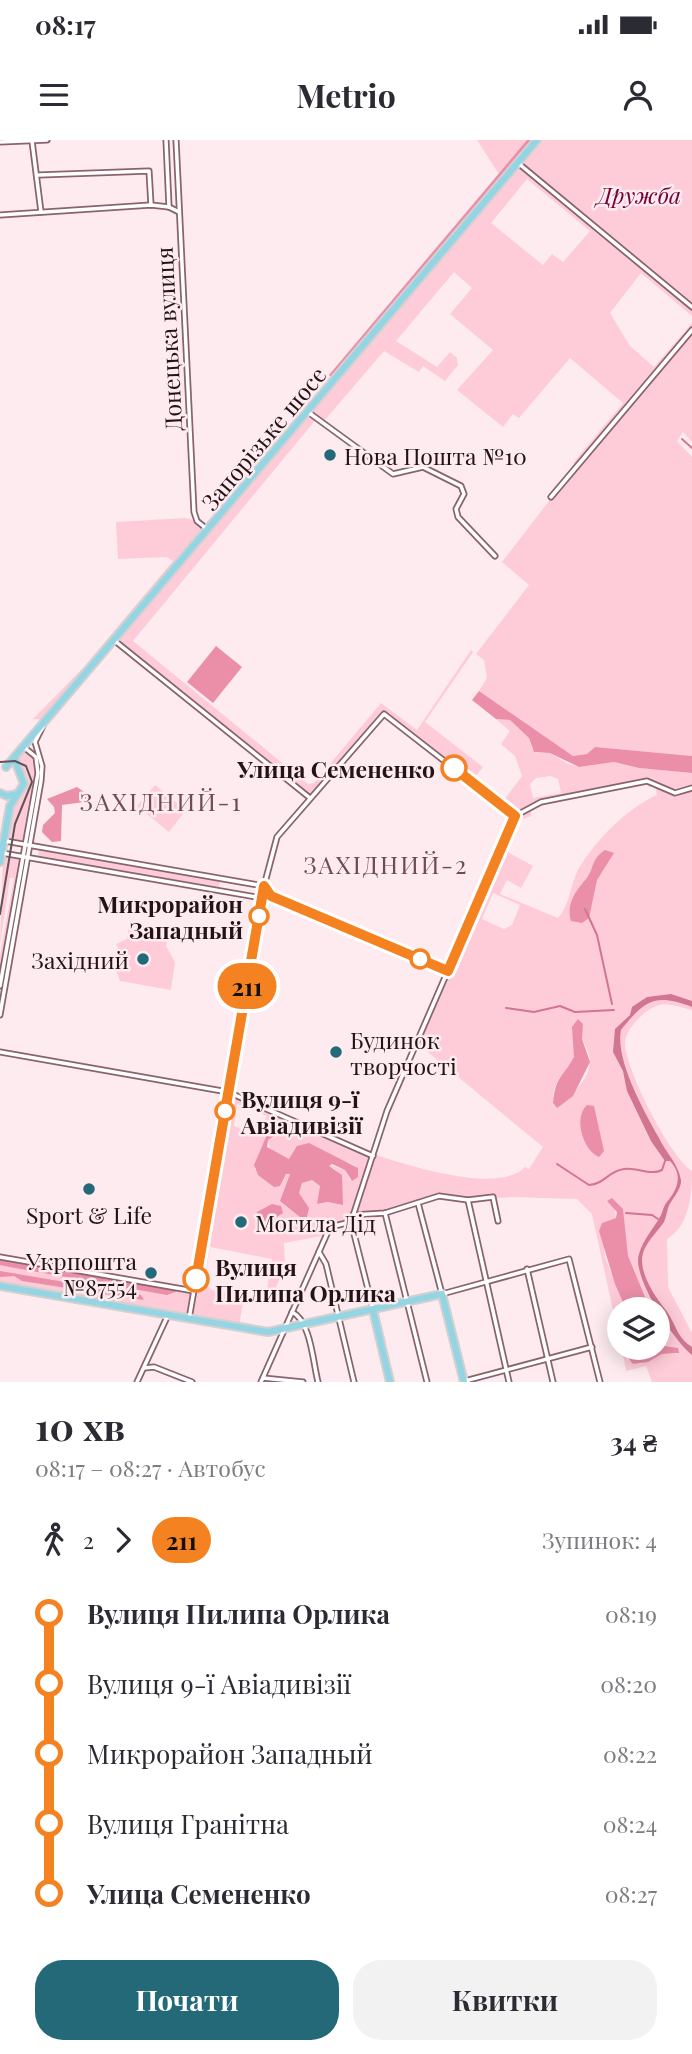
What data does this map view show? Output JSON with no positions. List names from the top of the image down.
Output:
{
  "streets": {
    "main road": ["Запорізьке шосе"],
    "street": ["Донецька вулиця"]
  },
  "crossings": [
    ["Донецька вулиця", "Запорізьке шосе"]
  ],
  "districts": ["ЗАХІДНИЙ-1", "ЗАХІДНИЙ-2"],
  "parks": ["Дружба"],
  "places": [
    "Нова Пошта №10",
    "Улица Семененко",
    "Микрорайон Западный",
    "Західний",
    "Будинок творчості",
    "Вулиця 9-ї Авіадивізії",
    "Sport & Life",
    "Могила Дiд",
    "Укрпошта №87554",
    "Вулиця Пилипа Орлика"
  ],
  "lines": ["bus line 211"],
  "page": {
    "status": "08:17",
    "header": "Metrio",
    "on_map": "211",
    "heading": ["10 хв", "08:17 – 08:27 · Автобус", "34 ₴"],
    "legs": ["2", "211", "Зупинок: 4"],
    "list": [
      {
        "name": "Вулиця Пилипа Орлика",
        "value": "08:19"
      },
      {
        "name": "Вулиця 9-ї Авіадивізії",
        "value": "08:20"
      },
      {
        "name": "Микрорайон Западный",
        "value": "08:22"
      },
      {
        "name": "Вулиця Гранітна",
        "value": "08:24"
      },
      {
        "name": "Улица Семененко",
        "value": "08:27"
      }
    ],
    "buttons": ["Почати", "Квитки"]
  }
}
